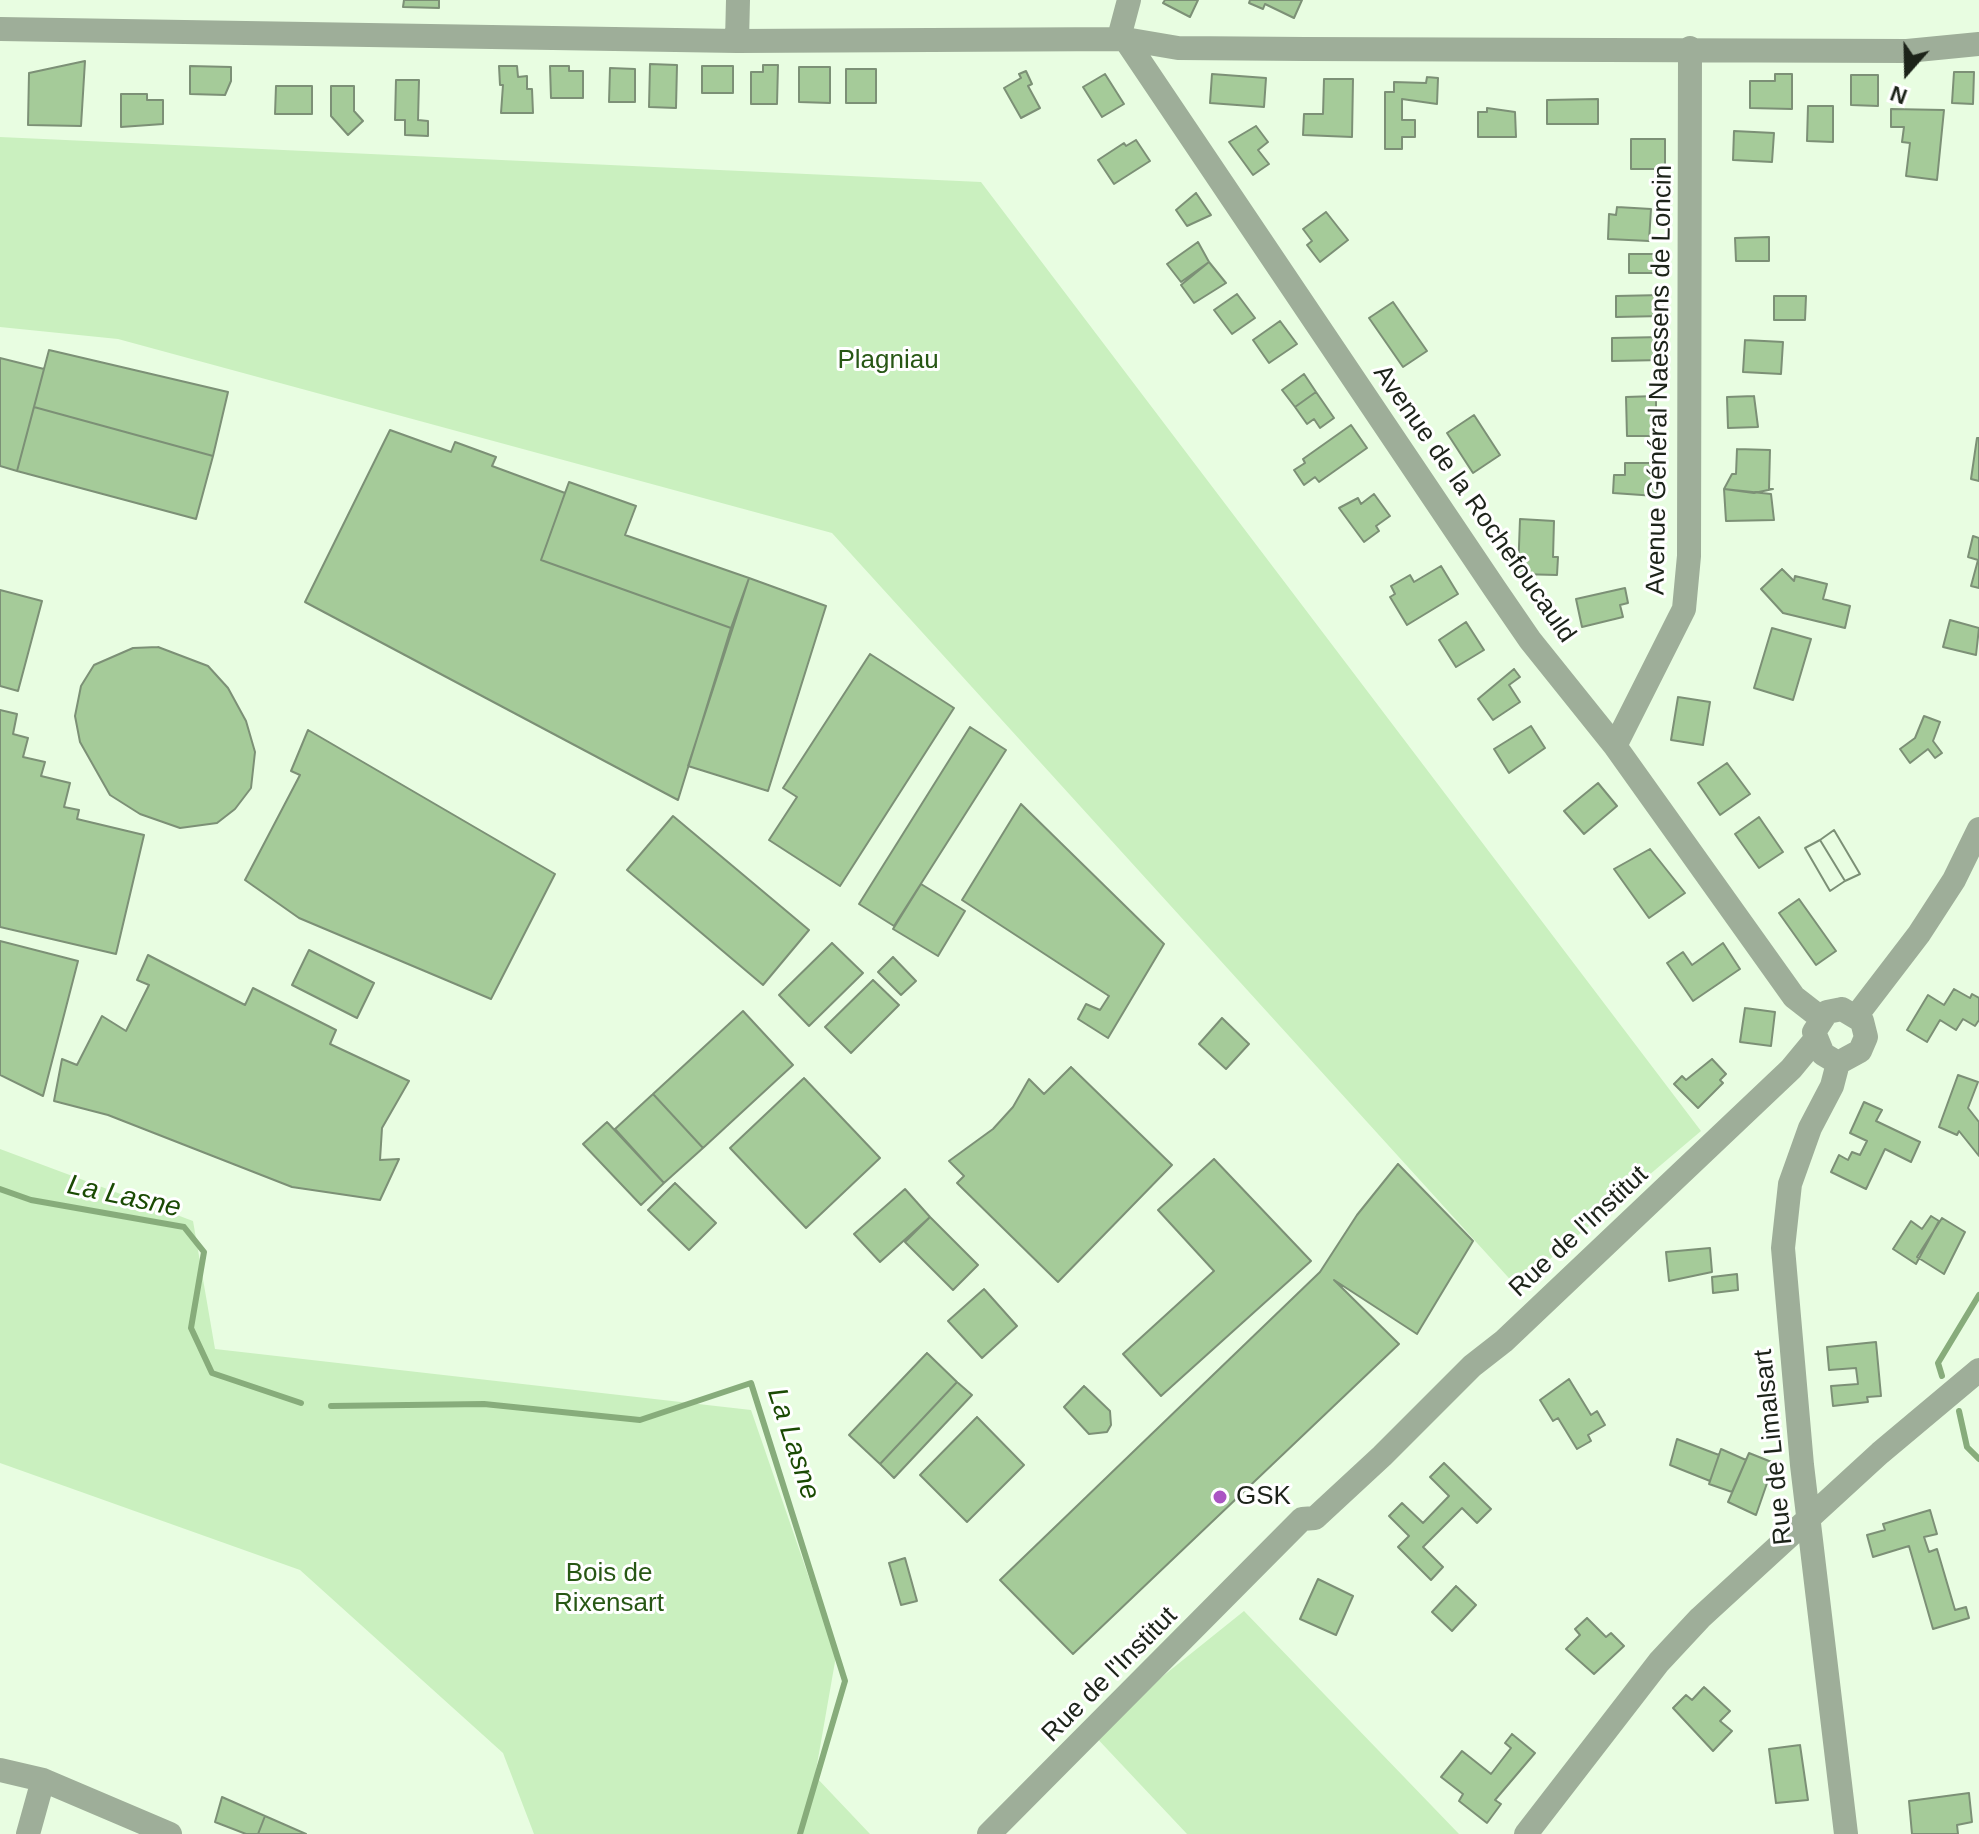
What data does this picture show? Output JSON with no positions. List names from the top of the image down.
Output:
{
  "streets": {
    "street": [
      "Avenue Général Naessens de Loncin",
      "Avenue de la Rochefoucauld",
      "Rue de l'Institut",
      "Rue de Limalsart"
    ]
  },
  "crossings": [
    ["Avenue Général Naessens de Loncin", "Avenue de la Rochefoucauld"],
    ["Avenue de la Rochefoucauld", "Rue de l'Institut"],
    ["Avenue de la Rochefoucauld", "Rue de Limalsart"],
    ["Rue de l'Institut", "Rue de Limalsart"]
  ],
  "water": ["La Lasne"],
  "parks": ["Plagniau", "Bois de Rixensart"],
  "places": ["GSK"],
  "north": "bottom"
}
